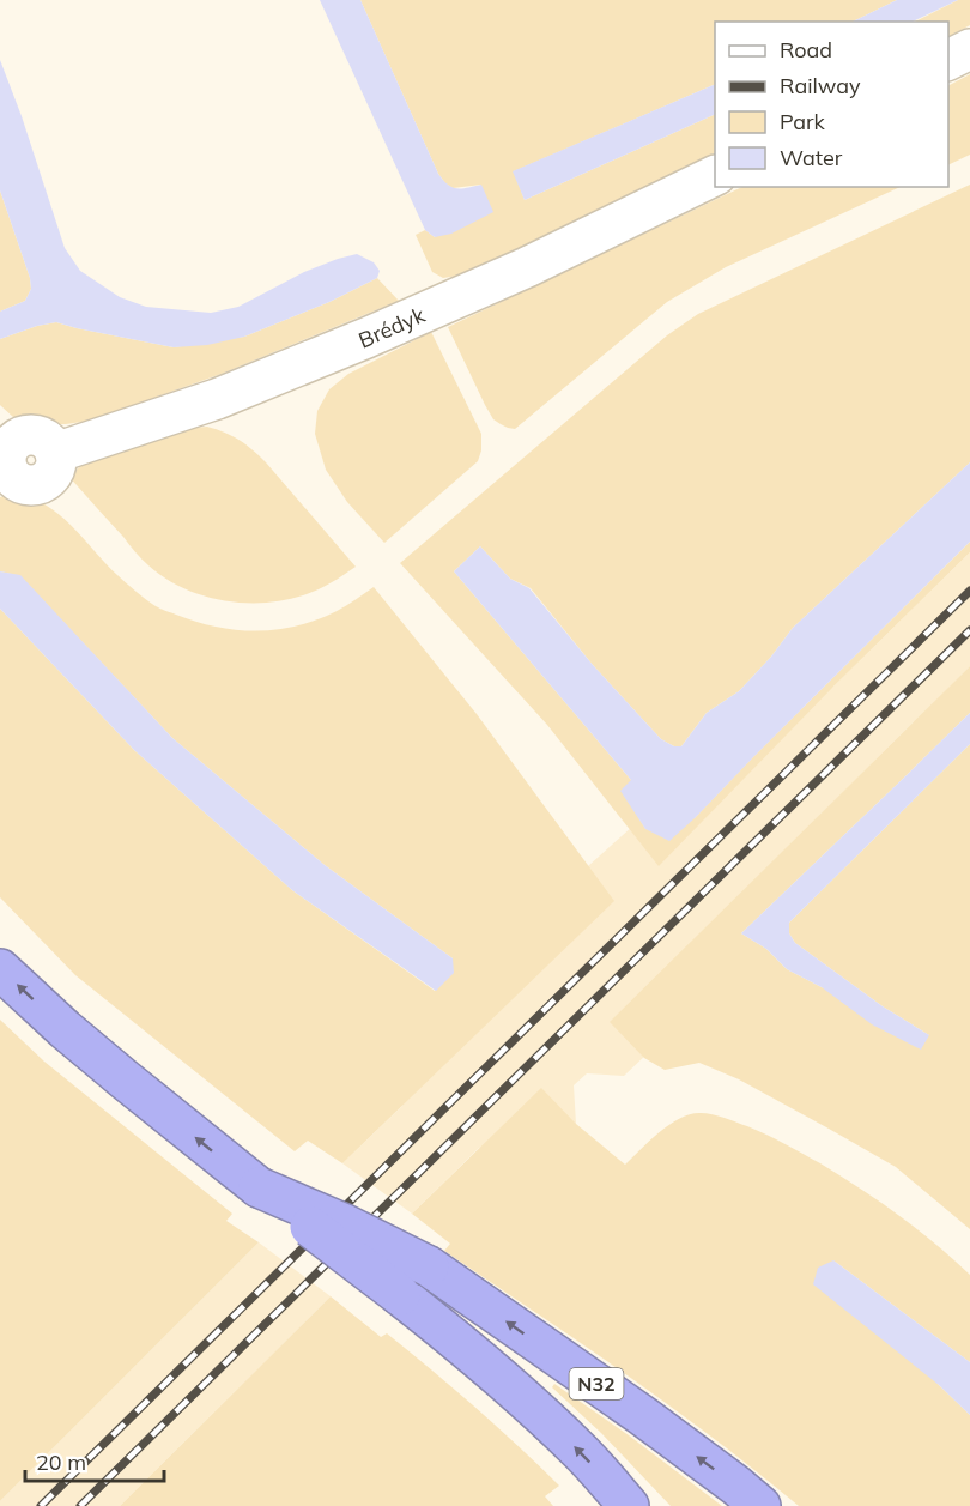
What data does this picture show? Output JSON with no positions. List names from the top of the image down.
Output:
{
  "streets": {
    "highway": ["N32"],
    "street": ["Brédyk"]
  },
  "legend": [
    "Road",
    "Railway",
    "Park",
    "Water"
  ],
  "scale_bar": "20 m"
}
